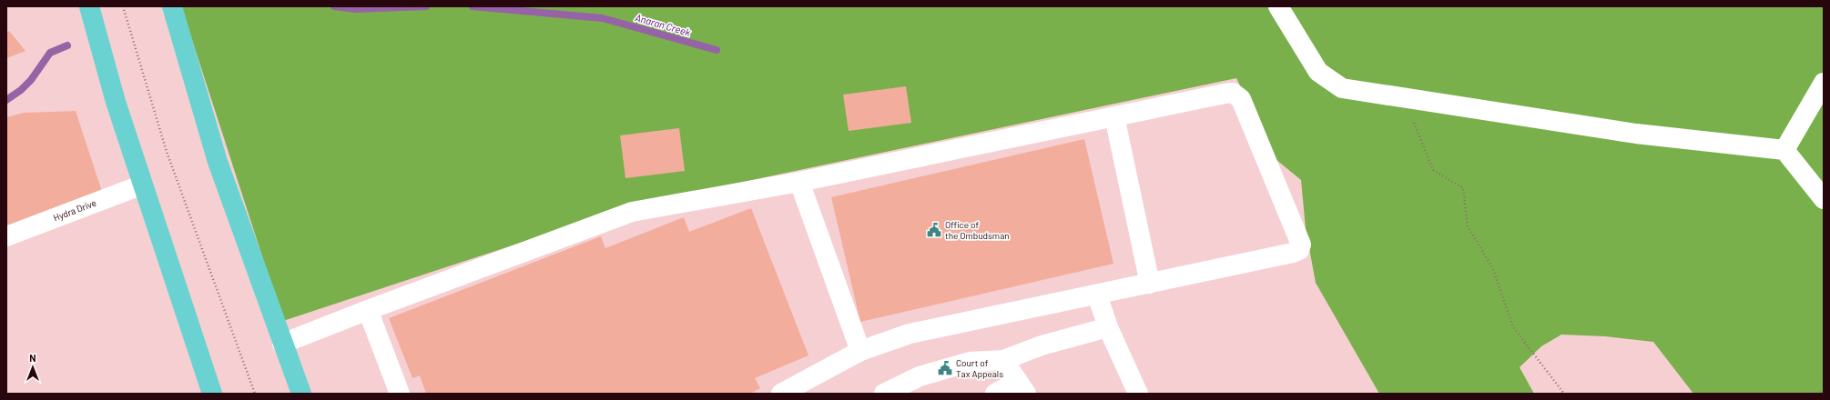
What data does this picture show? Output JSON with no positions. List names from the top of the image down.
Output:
{
  "streets": {
    "lane": ["Hydra Drive"]
  },
  "water": ["Anaran Creek"],
  "places": {
    "public building": ["Office of the Ombudsman", "Court of Tax Appeals"]
  },
  "north": "top"
}
